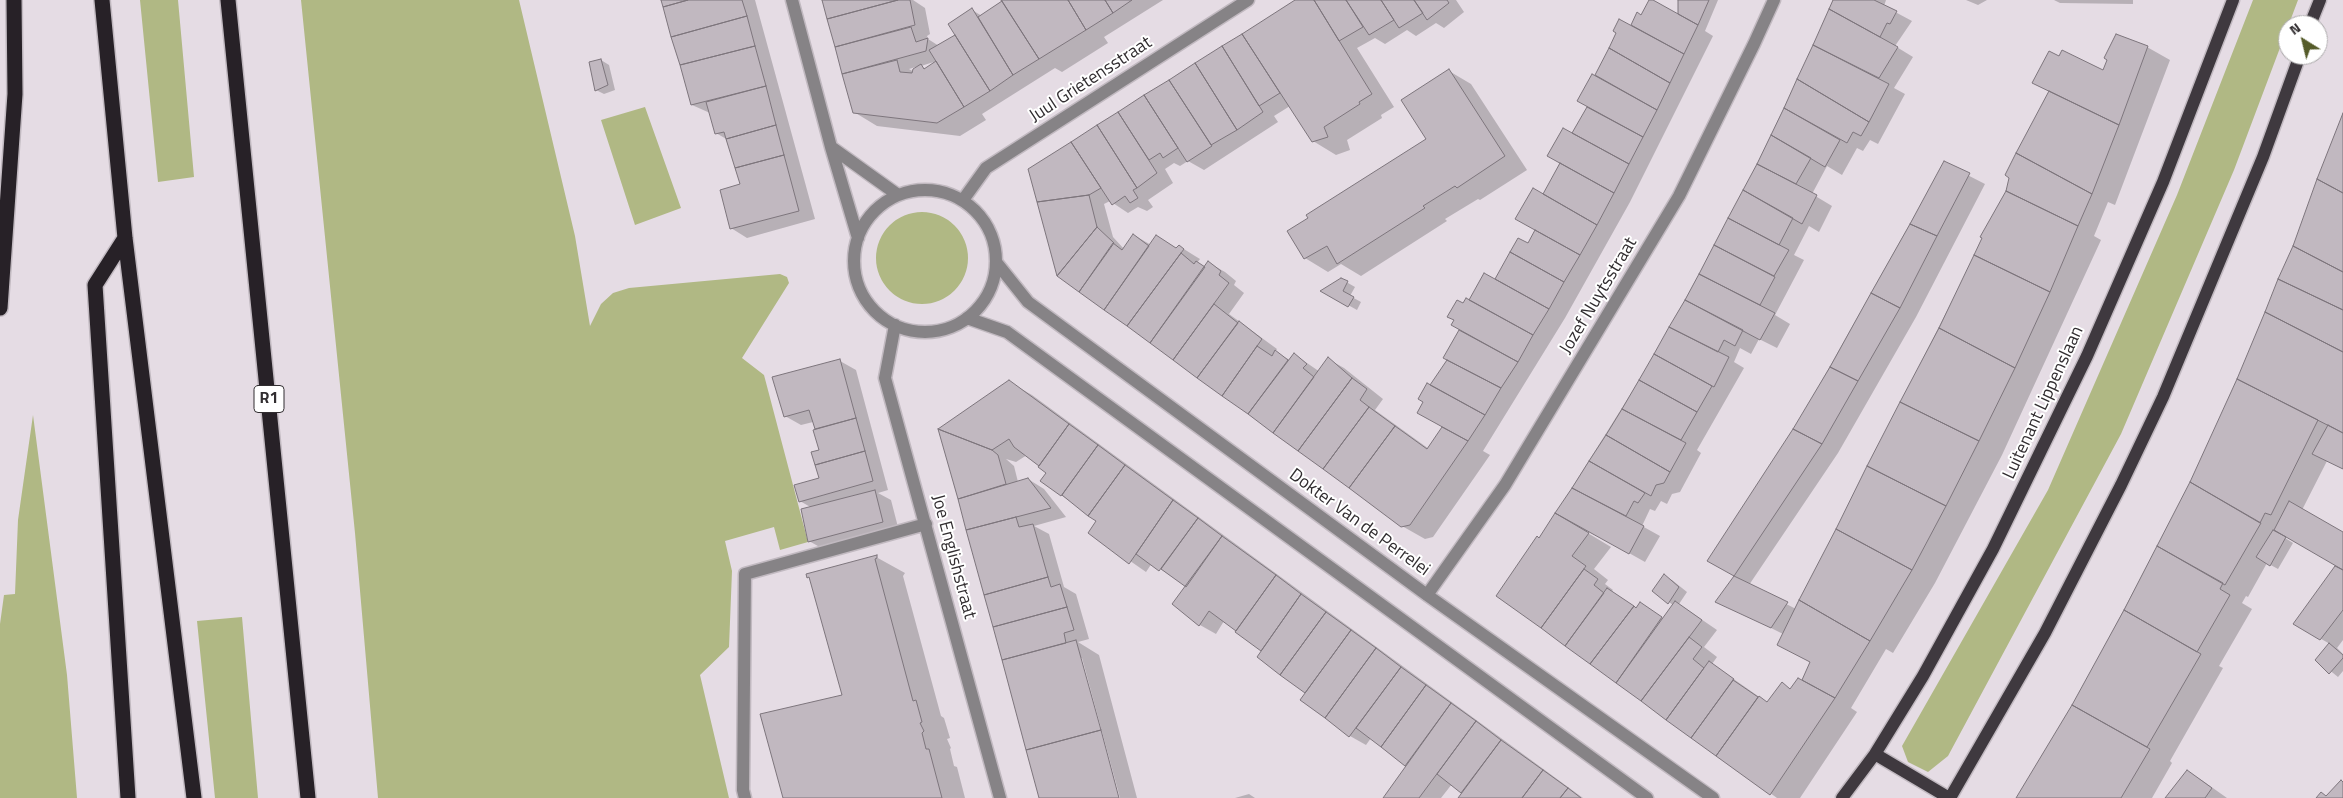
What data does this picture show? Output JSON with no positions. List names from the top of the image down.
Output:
{
  "streets": {
    "highway": ["R1"],
    "main road": ["Luitenant Lippenslaan"],
    "street": [
      "Juul Grietensstraat",
      "Jozef Nuytsstraat",
      "Dokter Van de Perrelei",
      "Joe Englishstraat"
    ]
  },
  "crossings": [
    ["Juul Grietensstraat", "Dokter Van de Perrelei"],
    ["Juul Grietensstraat", "Joe Englishstraat"],
    ["Jozef Nuytsstraat", "Dokter Van de Perrelei"],
    ["Dokter Van de Perrelei", "Joe Englishstraat"]
  ],
  "north": "top left"
}
